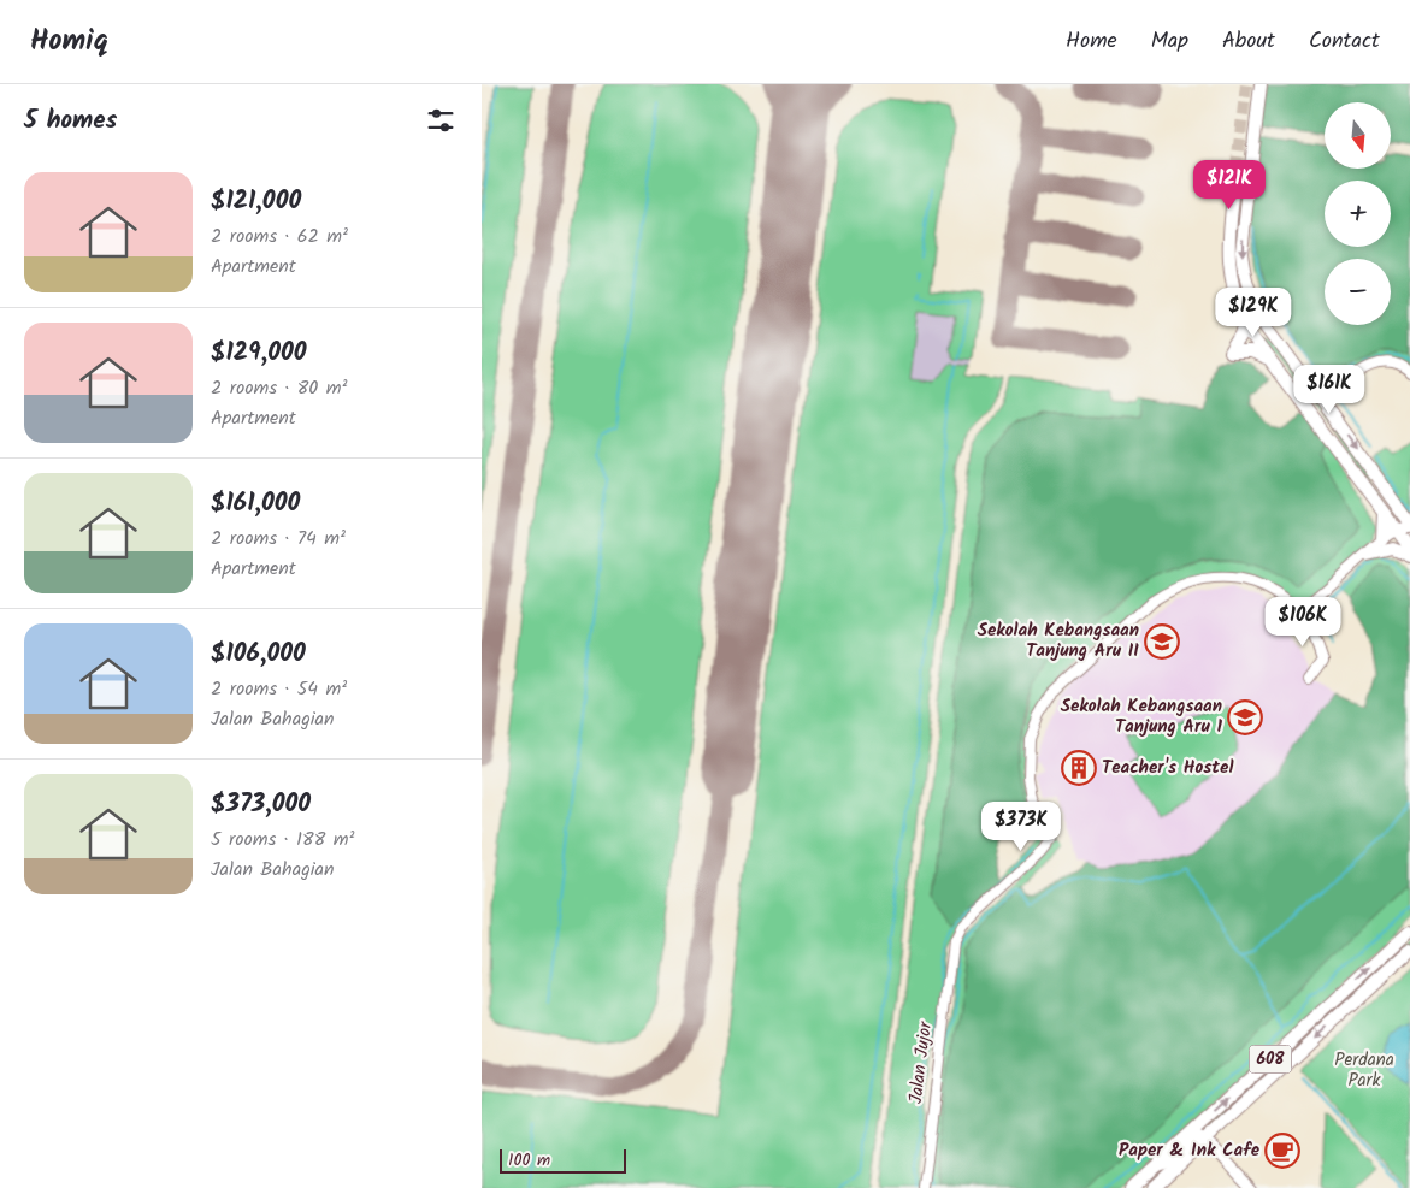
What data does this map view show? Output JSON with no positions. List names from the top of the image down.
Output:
{
  "streets": {
    "main road": ["608"],
    "street": ["Jalan Jujor"]
  },
  "parks": ["Perdana Park"],
  "places": {
    "school or university": ["Sekolah Kebangsaan Tanjung Aru II", "Sekolah Kebangsaan Tanjung Aru 1"],
    "building": ["Teacher's Hostel"],
    "cafe": ["Paper & Ink Cafe"]
  },
  "scale_bar": "100 m",
  "north": "bottom",
  "page": {
    "header": "Homiq",
    "nav": [
      "Home",
      "Map",
      "About",
      "Contact"
    ],
    "heading": "5 homes",
    "map_buttons": ["+", "−"],
    "list": [
      {
        "name": "$121,000",
        "note": "2 rooms · 62 m² · Apartment"
      },
      {
        "name": "$129,000",
        "note": "2 rooms · 80 m² · Apartment"
      },
      {
        "name": "$161,000",
        "note": "2 rooms · 74 m² · Apartment"
      },
      {
        "name": "$106,000",
        "note": "2 rooms · 54 m² · Jalan Bahagian"
      },
      {
        "name": "$373,000",
        "note": "5 rooms · 188 m² · Jalan Bahagian"
      }
    ],
    "price": [
      "$121K",
      "$129K",
      "$161K",
      "$106K",
      "$373K"
    ],
    "scale": "100 m"
  }
}
